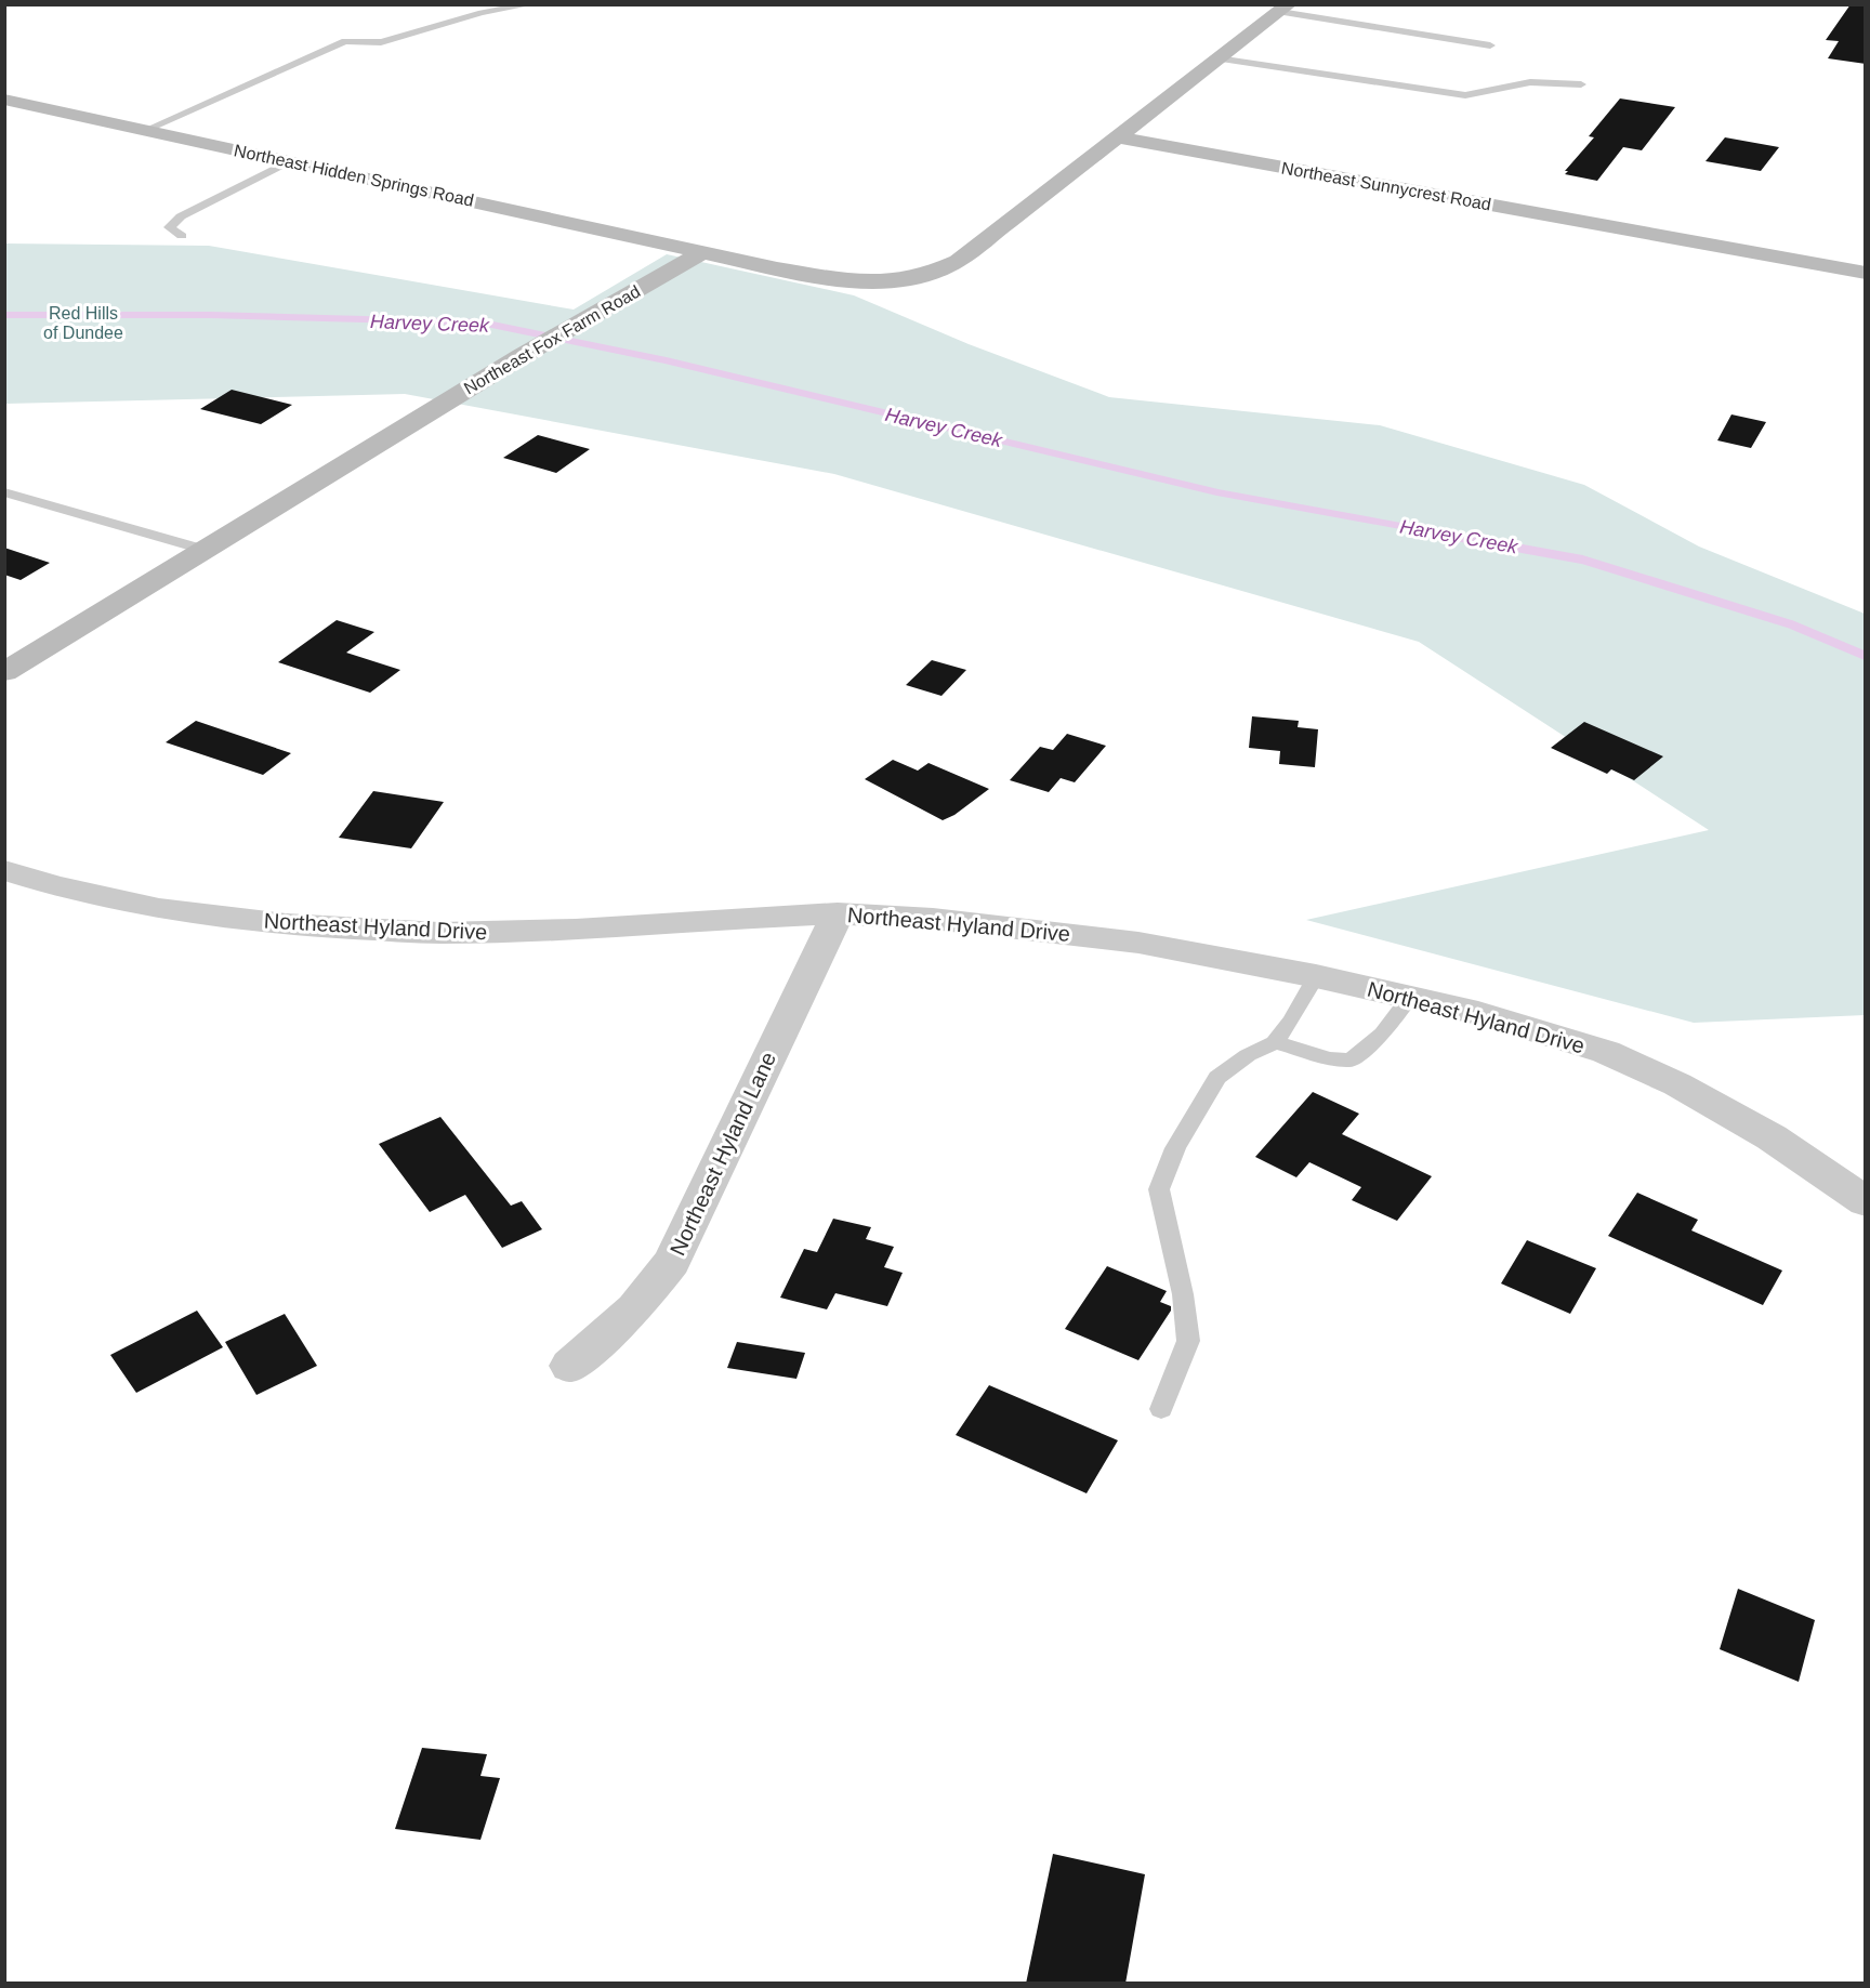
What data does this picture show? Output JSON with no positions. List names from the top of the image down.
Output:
{
  "streets": {
    "street": [
      "Northeast Hidden Springs Road",
      "Northeast Sunnycrest Road",
      "Northeast Fox Farm Road",
      "Northeast Hyland Drive",
      "Northeast Hyland Lane"
    ]
  },
  "crossings": [
    ["Northeast Hidden Springs Road", "Northeast Fox Farm Road"],
    ["Northeast Hyland Drive", "Northeast Hyland Lane"]
  ],
  "water": ["Harvey Creek"],
  "parks": ["Red Hills of Dundee"]
}
